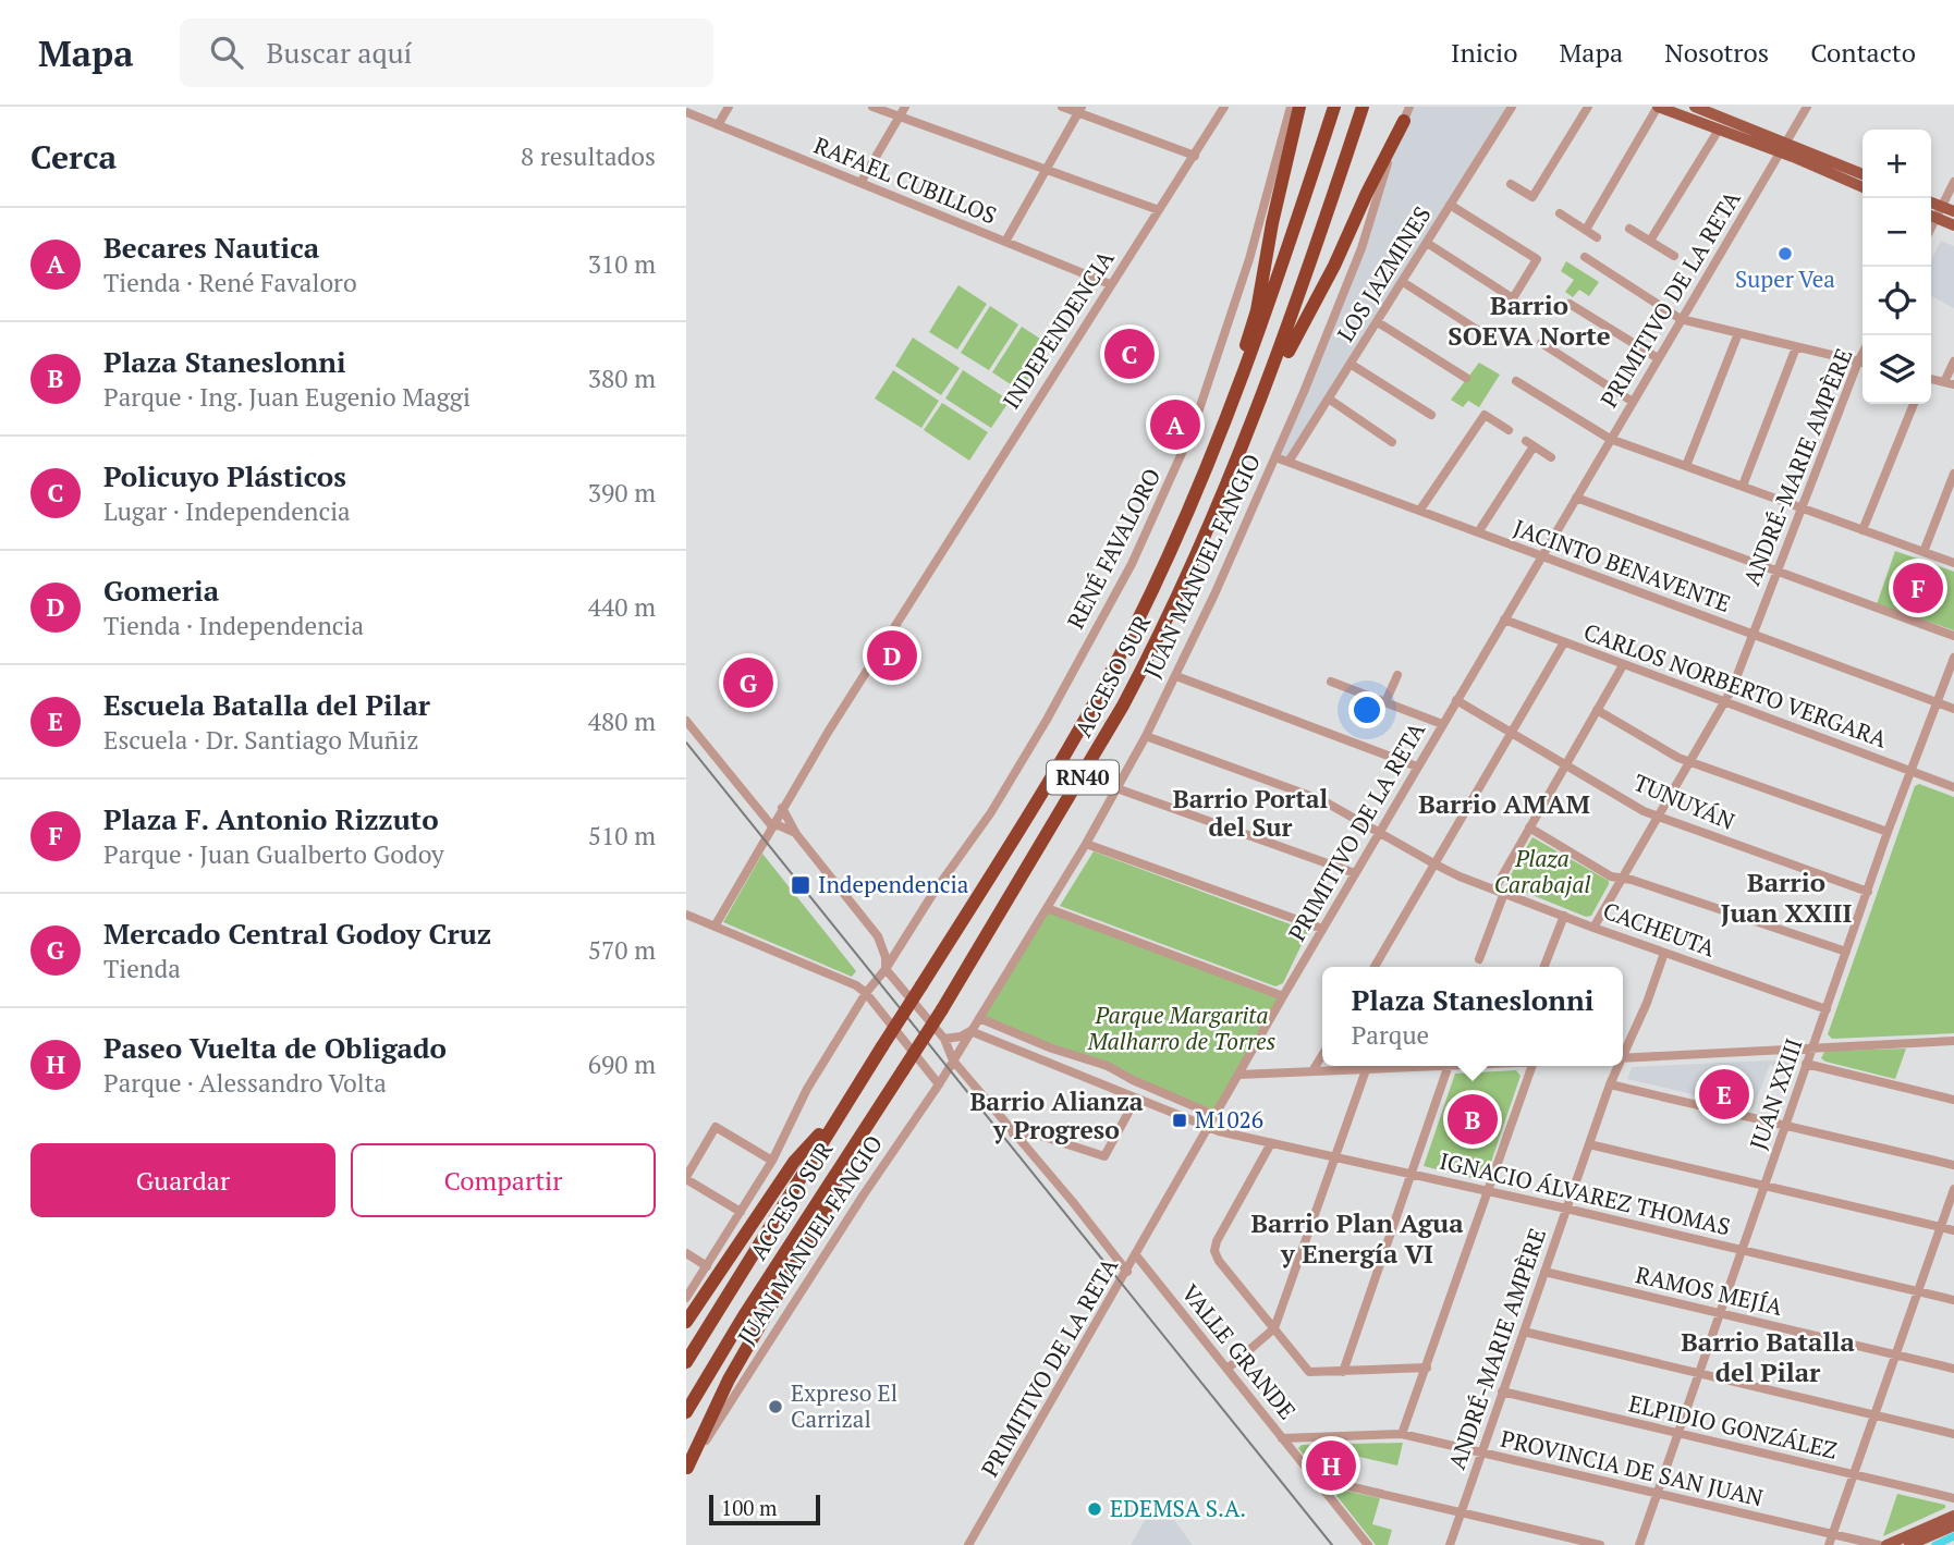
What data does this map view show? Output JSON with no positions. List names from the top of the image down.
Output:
{
  "streets": {
    "highway": ["ACCESO SUR", "RN40"],
    "street": [
      "RAFAEL CUBILLOS",
      "LOS JAZMINES",
      "PRIMITIVO DE LA RETA",
      "INDEPENDENCIA",
      "ANDRÉ-MARIE AMPÈRE",
      "RENÉ FAVALORO",
      "JUAN MANUEL FANGIO",
      "JACINTO BENAVENTE",
      "CARLOS NORBERTO VERGARA",
      "TUNUYÁN",
      "CACHEUTA",
      "JUAN XXIII",
      "IGNACIO ÁLVAREZ THOMAS",
      "RAMOS MEJÍA",
      "VALLE GRANDE",
      "ELPIDIO GONZÁLEZ",
      "PROVINCIA DE SAN JUAN"
    ]
  },
  "crossings": [
    ["RAFAEL CUBILLOS", "INDEPENDENCIA"],
    ["LOS JAZMINES", "JACINTO BENAVENTE"],
    ["PRIMITIVO DE LA RETA", "JACINTO BENAVENTE"],
    ["PRIMITIVO DE LA RETA", "CARLOS NORBERTO VERGARA"],
    ["PRIMITIVO DE LA RETA", "TUNUYÁN"],
    ["PRIMITIVO DE LA RETA", "CACHEUTA"],
    ["PRIMITIVO DE LA RETA", "IGNACIO ÁLVAREZ THOMAS"],
    ["PRIMITIVO DE LA RETA", "VALLE GRANDE"],
    ["ANDRÉ-MARIE AMPÈRE", "JACINTO BENAVENTE"],
    ["ANDRÉ-MARIE AMPÈRE", "CARLOS NORBERTO VERGARA"],
    ["ANDRÉ-MARIE AMPÈRE", "TUNUYÁN"],
    ["ANDRÉ-MARIE AMPÈRE", "CACHEUTA"],
    ["ANDRÉ-MARIE AMPÈRE", "IGNACIO ÁLVAREZ THOMAS"],
    ["ANDRÉ-MARIE AMPÈRE", "RAMOS MEJÍA"],
    ["ANDRÉ-MARIE AMPÈRE", "ELPIDIO GONZÁLEZ"],
    ["ANDRÉ-MARIE AMPÈRE", "PROVINCIA DE SAN JUAN"],
    ["JUAN MANUEL FANGIO", "JACINTO BENAVENTE"],
    ["JUAN MANUEL FANGIO", "CACHEUTA"],
    ["JUAN MANUEL FANGIO", "IGNACIO ÁLVAREZ THOMAS"],
    ["JACINTO BENAVENTE", "JUAN XXIII"],
    ["CARLOS NORBERTO VERGARA", "JUAN XXIII"],
    ["TUNUYÁN", "JUAN XXIII"],
    ["CACHEUTA", "JUAN XXIII"],
    ["JUAN XXIII", "IGNACIO ÁLVAREZ THOMAS"],
    ["JUAN XXIII", "RAMOS MEJÍA"],
    ["JUAN XXIII", "ELPIDIO GONZÁLEZ"],
    ["JUAN XXIII", "PROVINCIA DE SAN JUAN"],
    ["VALLE GRANDE", "PROVINCIA DE SAN JUAN"]
  ],
  "districts": [
    "Barrio SOEVA Norte",
    "Barrio Portal del Sur",
    "Barrio AMAM",
    "Barrio Juan XXIII",
    "Barrio Alianza y Progreso",
    "Barrio Plan Agua y Energía VI",
    "Barrio Batalla del Pilar"
  ],
  "parks": ["Plaza Carabajal", "Parque Margarita Malharro de Torres"],
  "places": {
    "other": ["Super Vea", "Expreso El Carrizal", "EDEMSA S.A."],
    "transit": ["Independencia", "M1026"]
  },
  "scale_bar": "100 m",
  "page": {
    "header": "Mapa",
    "search": "Buscar aquí",
    "nav": [
      "Inicio",
      "Mapa",
      "Nosotros",
      "Contacto"
    ],
    "heading": ["Cerca", "8 resultados"],
    "map_buttons": ["+", "−"],
    "list": [
      {
        "mark": "A",
        "name": "Becares Nautica",
        "note": "Tienda · René Favaloro",
        "value": "310 m"
      },
      {
        "mark": "B",
        "name": "Plaza Staneslonni",
        "note": "Parque · Ing. Juan Eugenio Maggi",
        "value": "380 m"
      },
      {
        "mark": "C",
        "name": "Policuyo Plásticos",
        "note": "Lugar · Independencia",
        "value": "390 m"
      },
      {
        "mark": "D",
        "name": "Gomeria",
        "note": "Tienda · Independencia",
        "value": "440 m"
      },
      {
        "mark": "E",
        "name": "Escuela Batalla del Pilar",
        "note": "Escuela · Dr. Santiago Muñiz",
        "value": "480 m"
      },
      {
        "mark": "F",
        "name": "Plaza F. Antonio Rizzuto",
        "note": "Parque · Juan Gualberto Godoy",
        "value": "510 m"
      },
      {
        "mark": "G",
        "name": "Mercado Central Godoy Cruz",
        "note": "Tienda",
        "value": "570 m"
      },
      {
        "mark": "H",
        "name": "Paseo Vuelta de Obligado",
        "note": "Parque · Alessandro Volta",
        "value": "690 m"
      }
    ],
    "pins": [
      "C",
      "A",
      "F",
      "D",
      "G",
      "E",
      "B",
      "H"
    ],
    "popup": ["Plaza Staneslonni", "Parque"],
    "buttons": ["Guardar", "Compartir"],
    "scale": "100 m"
  }
}
